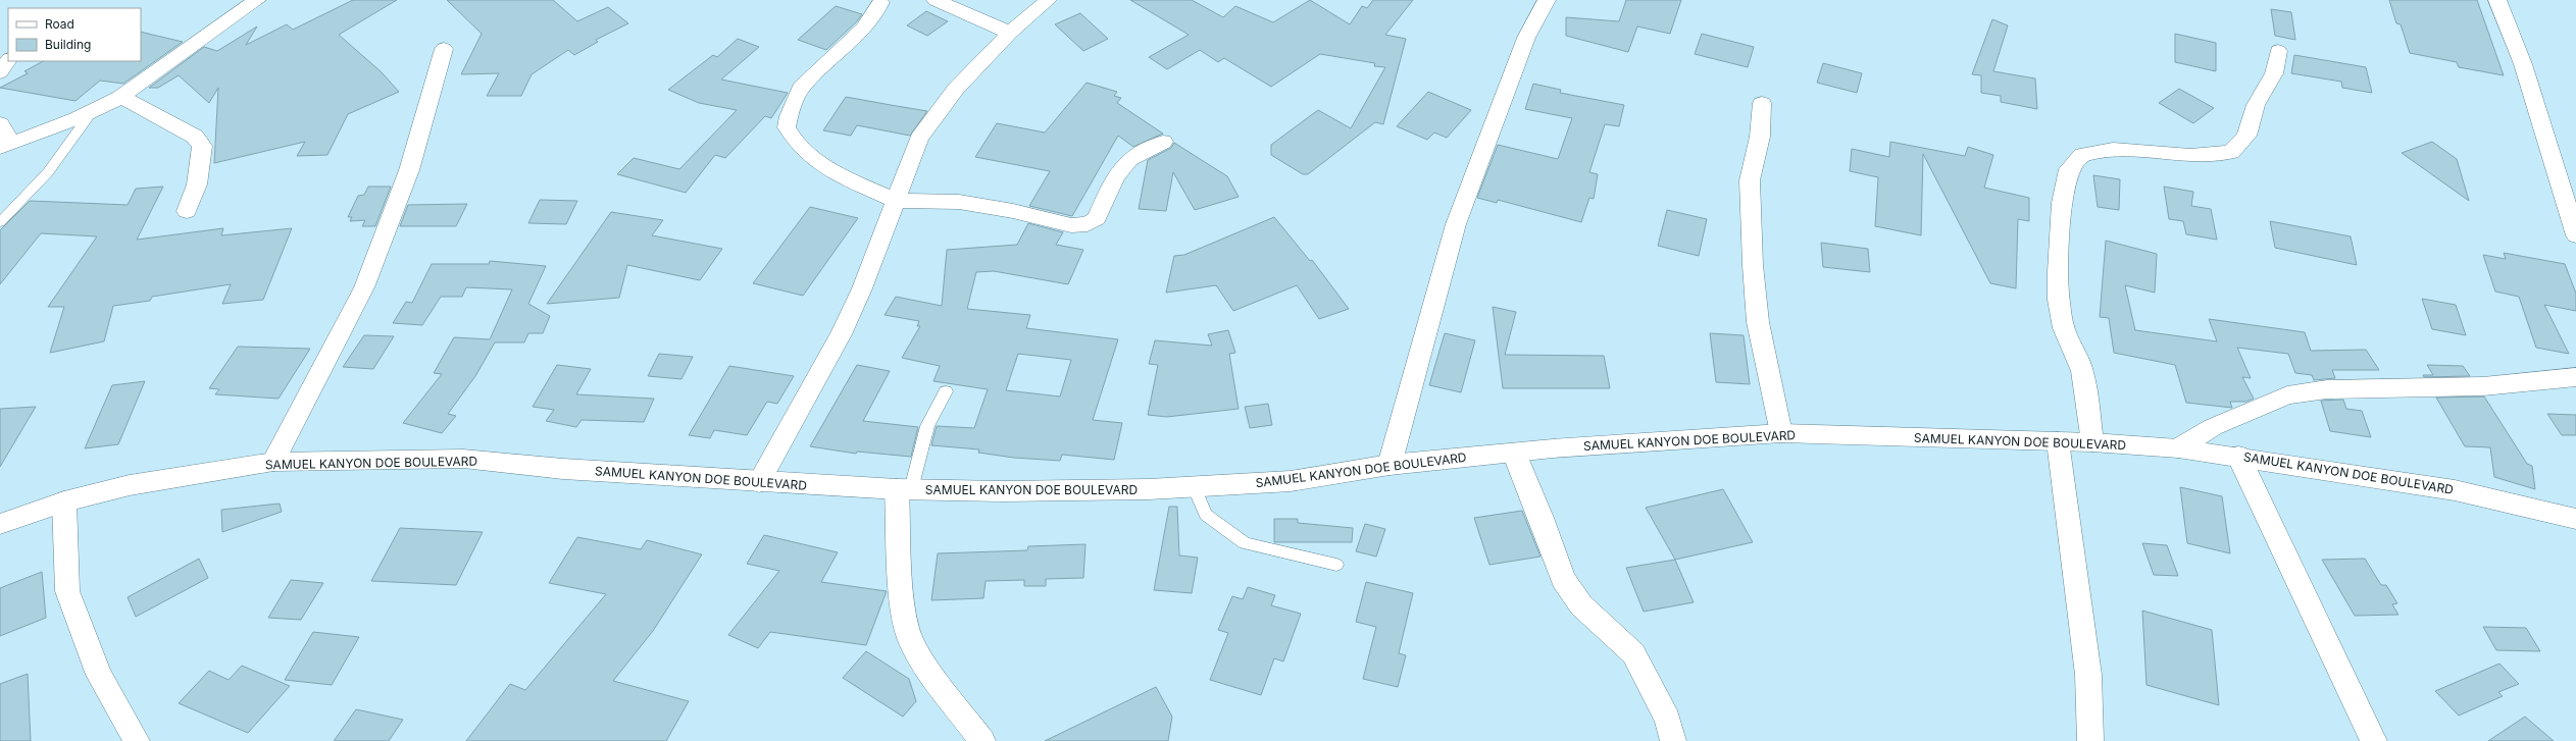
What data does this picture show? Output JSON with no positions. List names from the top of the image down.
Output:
{
  "streets": {
    "street": ["SAMUEL KANYON DOE BOULEVARD"]
  },
  "legend": ["Road", "Building"]
}
